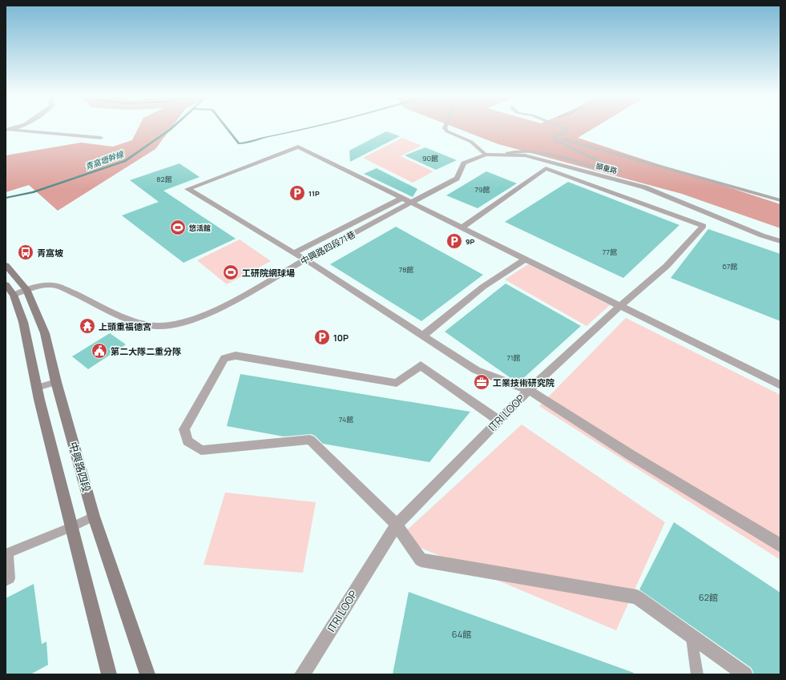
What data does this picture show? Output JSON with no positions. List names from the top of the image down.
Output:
{
  "streets": {
    "main road": ["中興路四段"],
    "street": ["頭重路", "中興路四段71巷", "ITRI LOOP"]
  },
  "crossings": [
    ["頭重路", "中興路四段71巷"],
    ["中興路四段71巷", "中興路四段"]
  ],
  "water": ["青窩壢幹線"],
  "places": {
    "parking": ["11P", "9P", "10P"],
    "sports": ["悠活館", "工研院網球場"],
    "bus stop": ["青窩坡"],
    "temple": ["上頭重福德宮"],
    "public building": ["第二大隊二重分隊"],
    "office": ["工業技術研究院"]
  },
  "house_numbers": [
    "90館",
    "82館",
    "79館",
    "77館",
    "67館",
    "78館",
    "71館",
    "74館",
    "62館",
    "64館"
  ]
}
